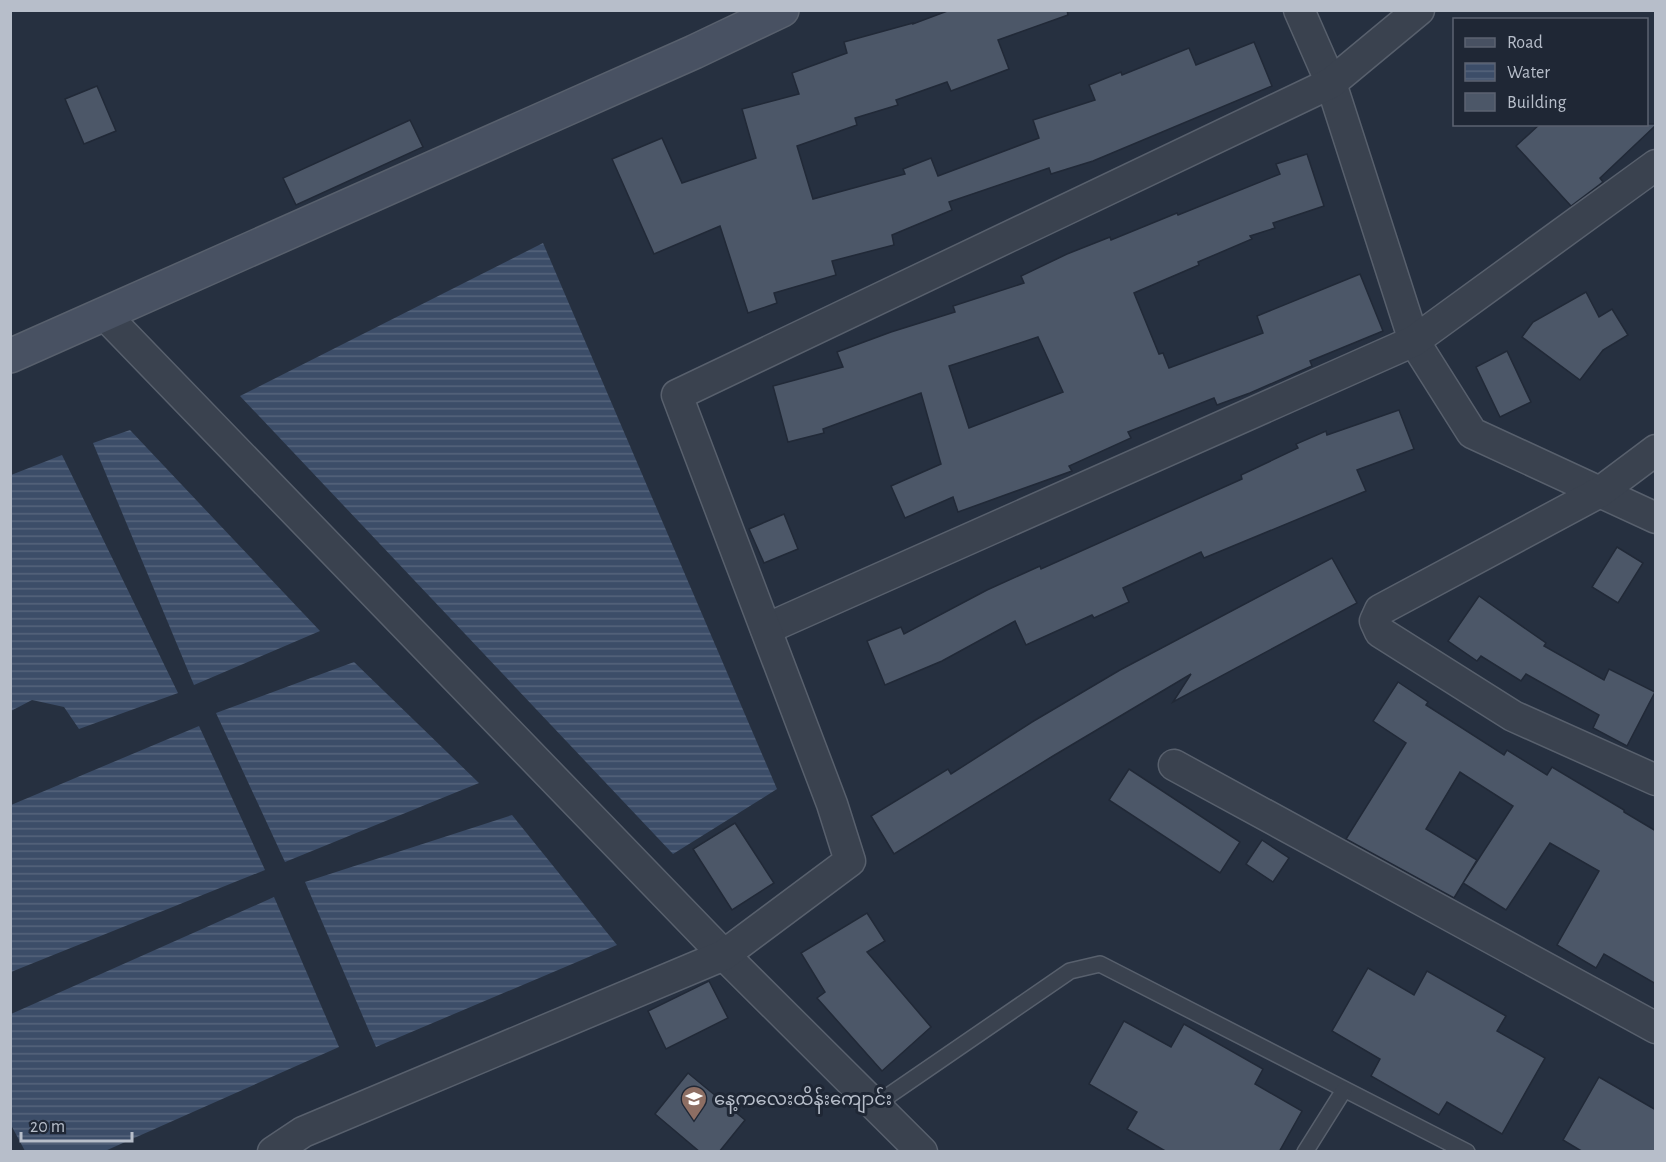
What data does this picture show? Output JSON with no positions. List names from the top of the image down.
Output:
{
  "places": {
    "school or university": ["နေ့ကလေးထိန်းကျောင်း"]
  },
  "legend": ["Road", "Water", "Building"],
  "scale_bar": "20 m"
}
